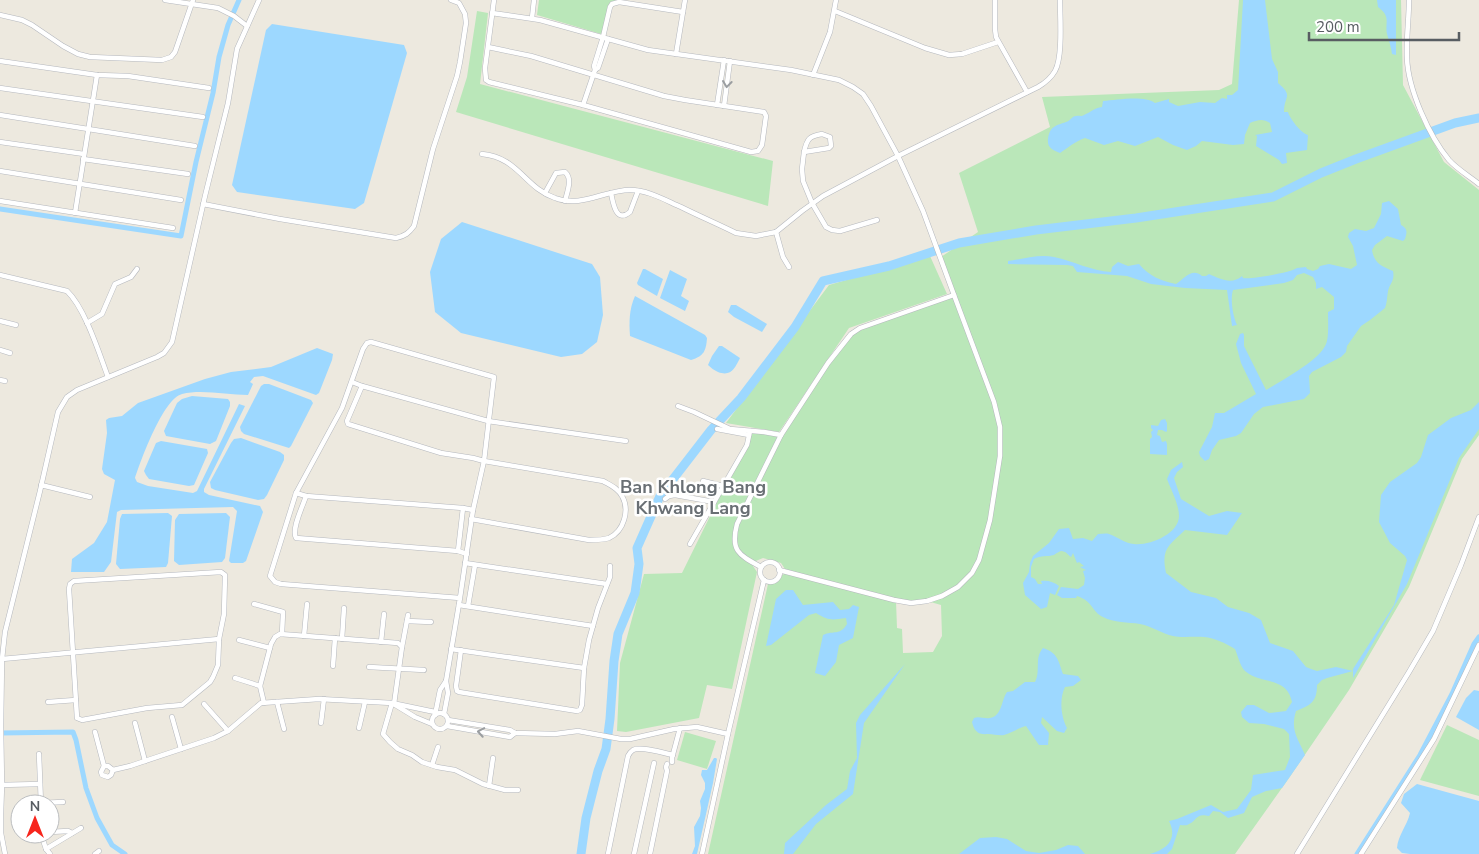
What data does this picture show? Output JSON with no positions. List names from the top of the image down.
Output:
{
  "districts": ["Ban Khlong Bang Khwang Lang"],
  "scale_bar": "200 m",
  "north": "top"
}
